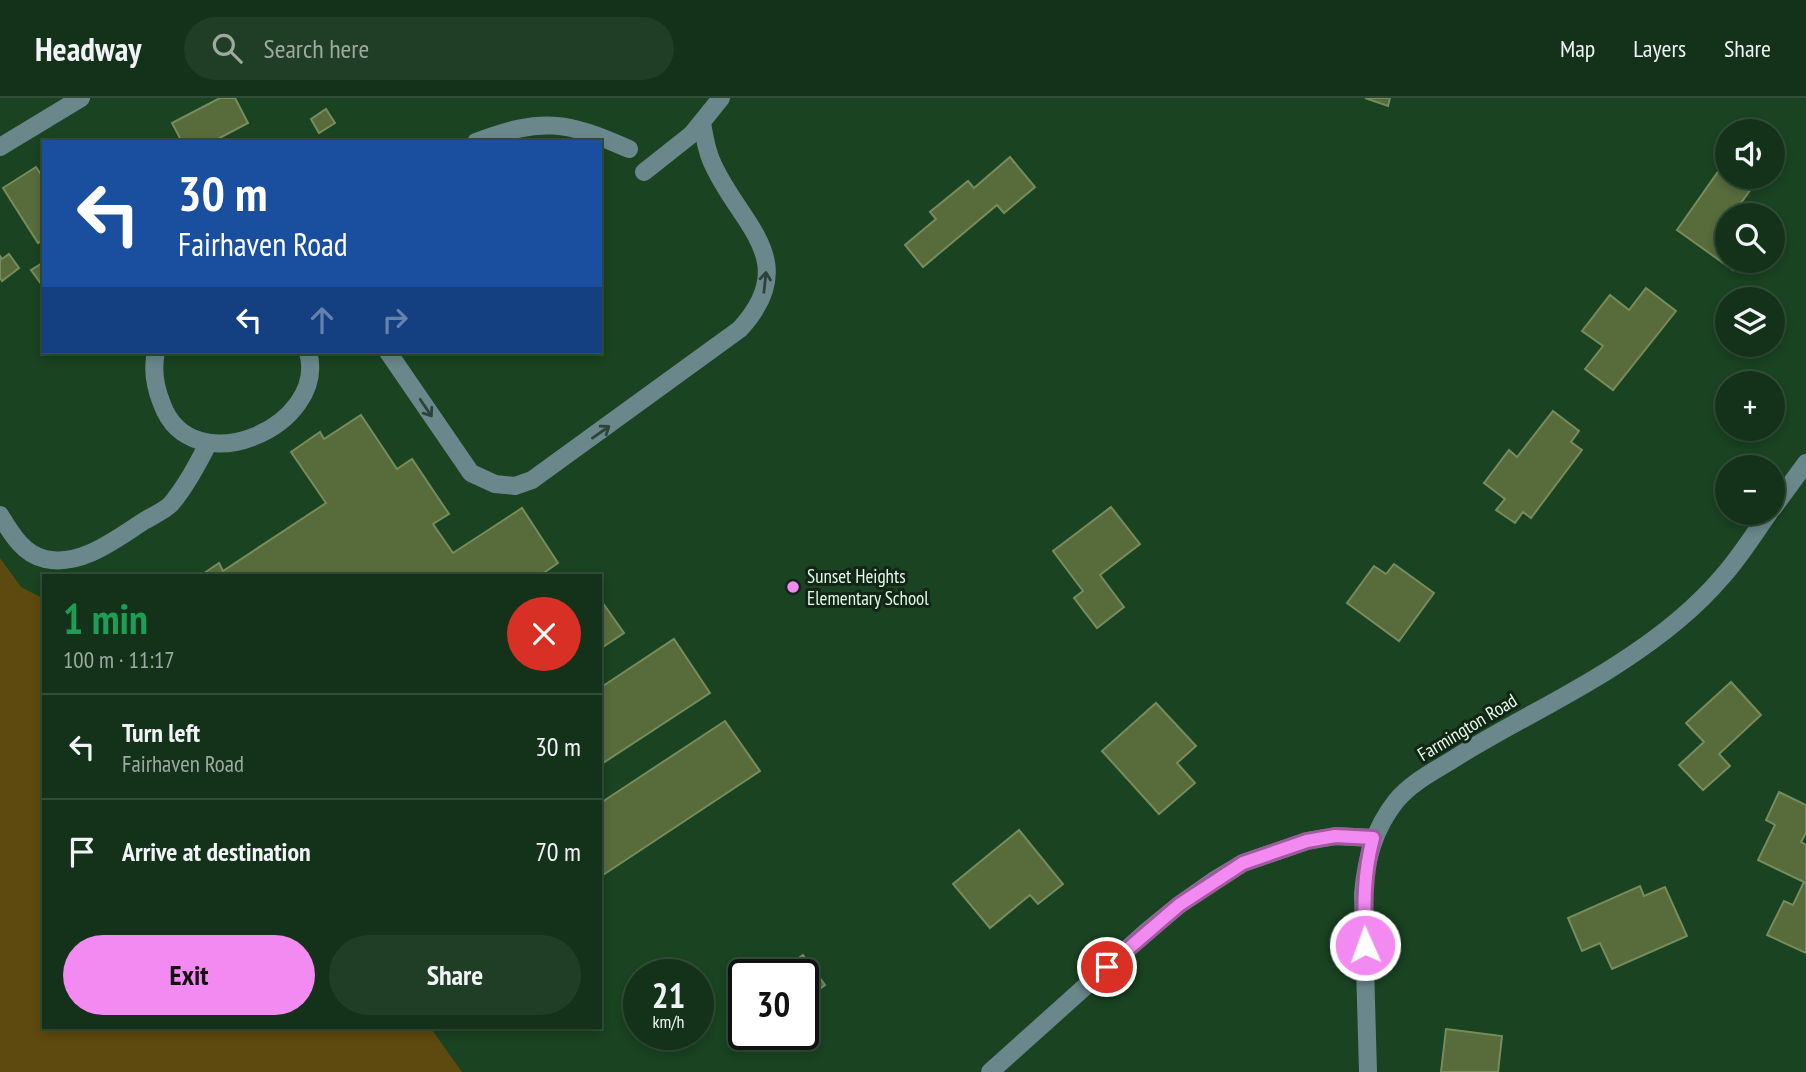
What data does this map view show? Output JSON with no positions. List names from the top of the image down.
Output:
{
  "streets": {
    "street": ["Farmington Road"]
  },
  "places": ["Sunset Heights Elementary School"],
  "page": {
    "header": "Headway",
    "search": "Search here",
    "nav": ["Map", "Layers", "Share"],
    "map_buttons": ["+", "−"],
    "turn": ["30 m", "Fairhaven Road"],
    "heading": ["1 min", "100 m · 11:17"],
    "list": [
      {
        "name": "Turn left",
        "note": "Fairhaven Road",
        "value": "30 m"
      },
      {
        "name": "Arrive at destination",
        "value": "70 m"
      }
    ],
    "buttons": ["Exit", "Share"],
    "speed": "21 km/h",
    "limit": "30"
  }
}
